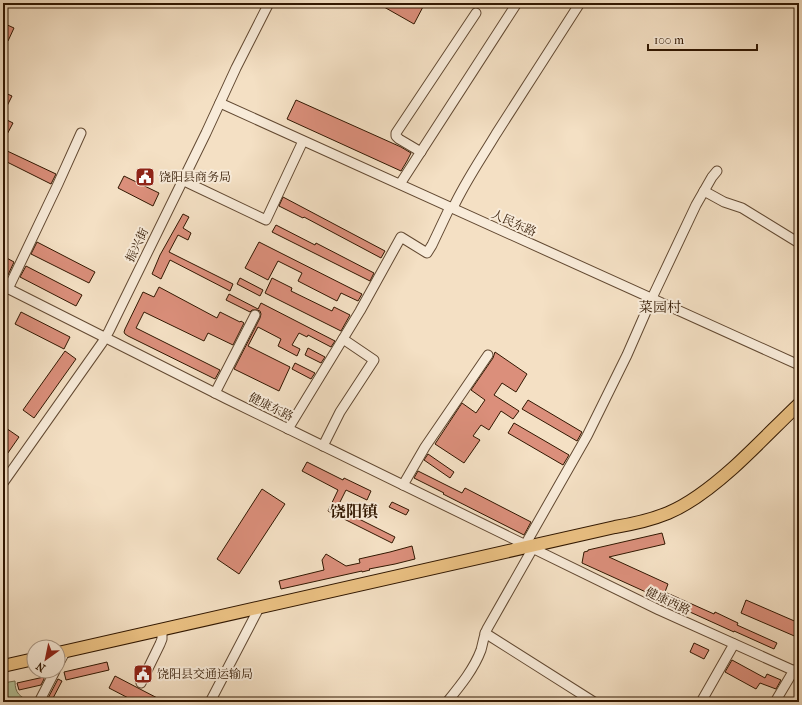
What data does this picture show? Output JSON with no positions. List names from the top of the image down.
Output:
{
  "streets": {
    "street": [
      "人民东路",
      "振兴街",
      "健康东路",
      "健康西路"
    ]
  },
  "crossings": [
    ["人民东路", "振兴街"],
    ["振兴街", "健康东路"],
    ["健康东路", "健康西路"]
  ],
  "districts": ["菜园村", "饶阳镇"],
  "places": {
    "public building": ["饶阳县商务局", "饶阳县交通运输局"]
  },
  "scale_bar": "100 m",
  "north": "bottom left"
}
